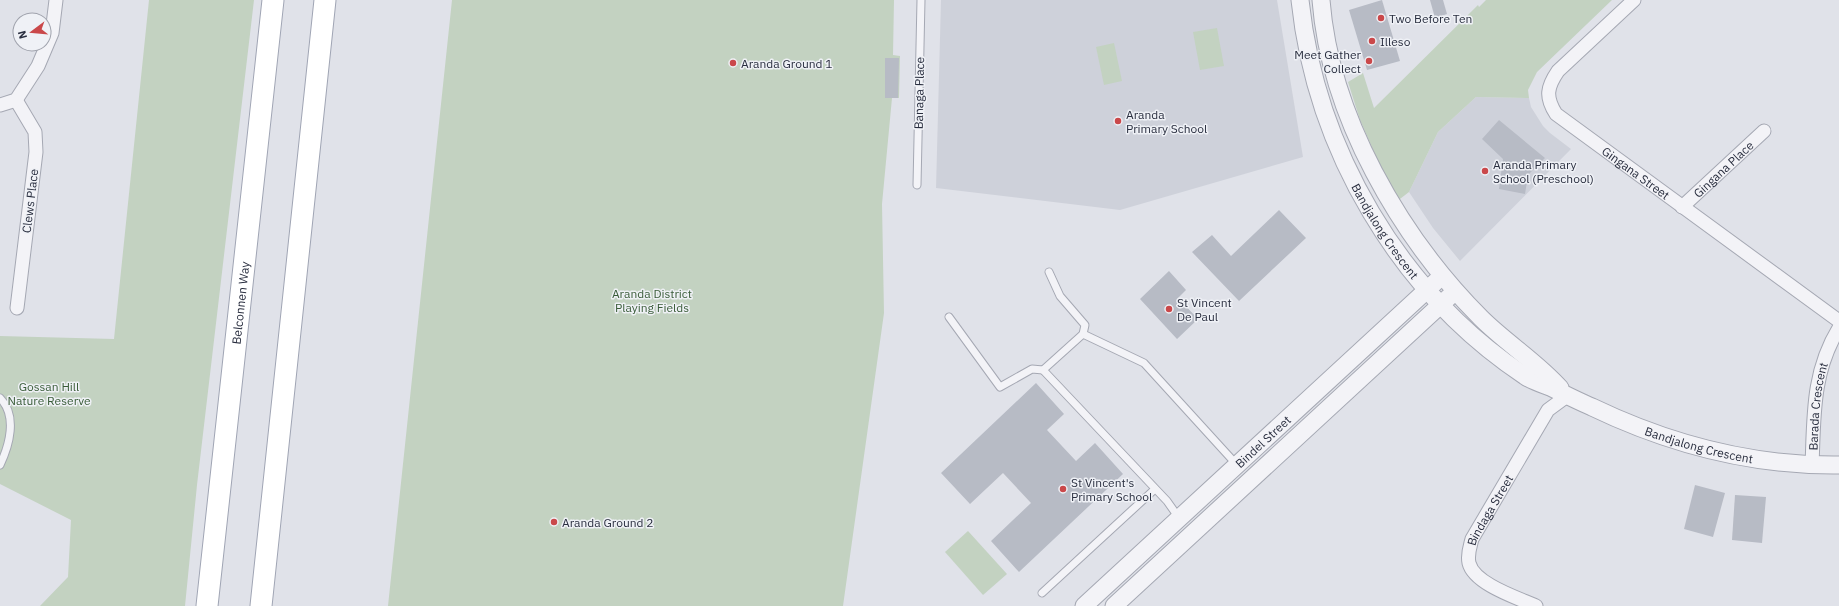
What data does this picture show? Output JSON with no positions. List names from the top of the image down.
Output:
{
  "streets": {
    "main road": ["Belconnen Way"],
    "street": [
      "Gingana Place",
      "Gingana Street",
      "Clews Place",
      "Bandjalong Crescent",
      "Barada Crescent",
      "Bindel Street",
      "Bindaga Street"
    ],
    "lane": ["Banaga Place"]
  },
  "crossings": [
    ["Gingana Place", "Gingana Street"],
    ["Bandjalong Crescent", "Barada Crescent"],
    ["Bandjalong Crescent", "Bindel Street"],
    ["Bandjalong Crescent", "Bindaga Street"]
  ],
  "parks": ["Aranda District Playing Fields", "Gossan Hill Nature Reserve"],
  "places": [
    "Two Before Ten",
    "Illeso",
    "Meet Gather Collect",
    "Aranda Ground 1",
    "Aranda Primary School",
    "Aranda Primary School (Preschool)",
    "St Vincent De Paul",
    "St Vincent's Primary School",
    "Aranda Ground 2"
  ],
  "north": "left"
}
